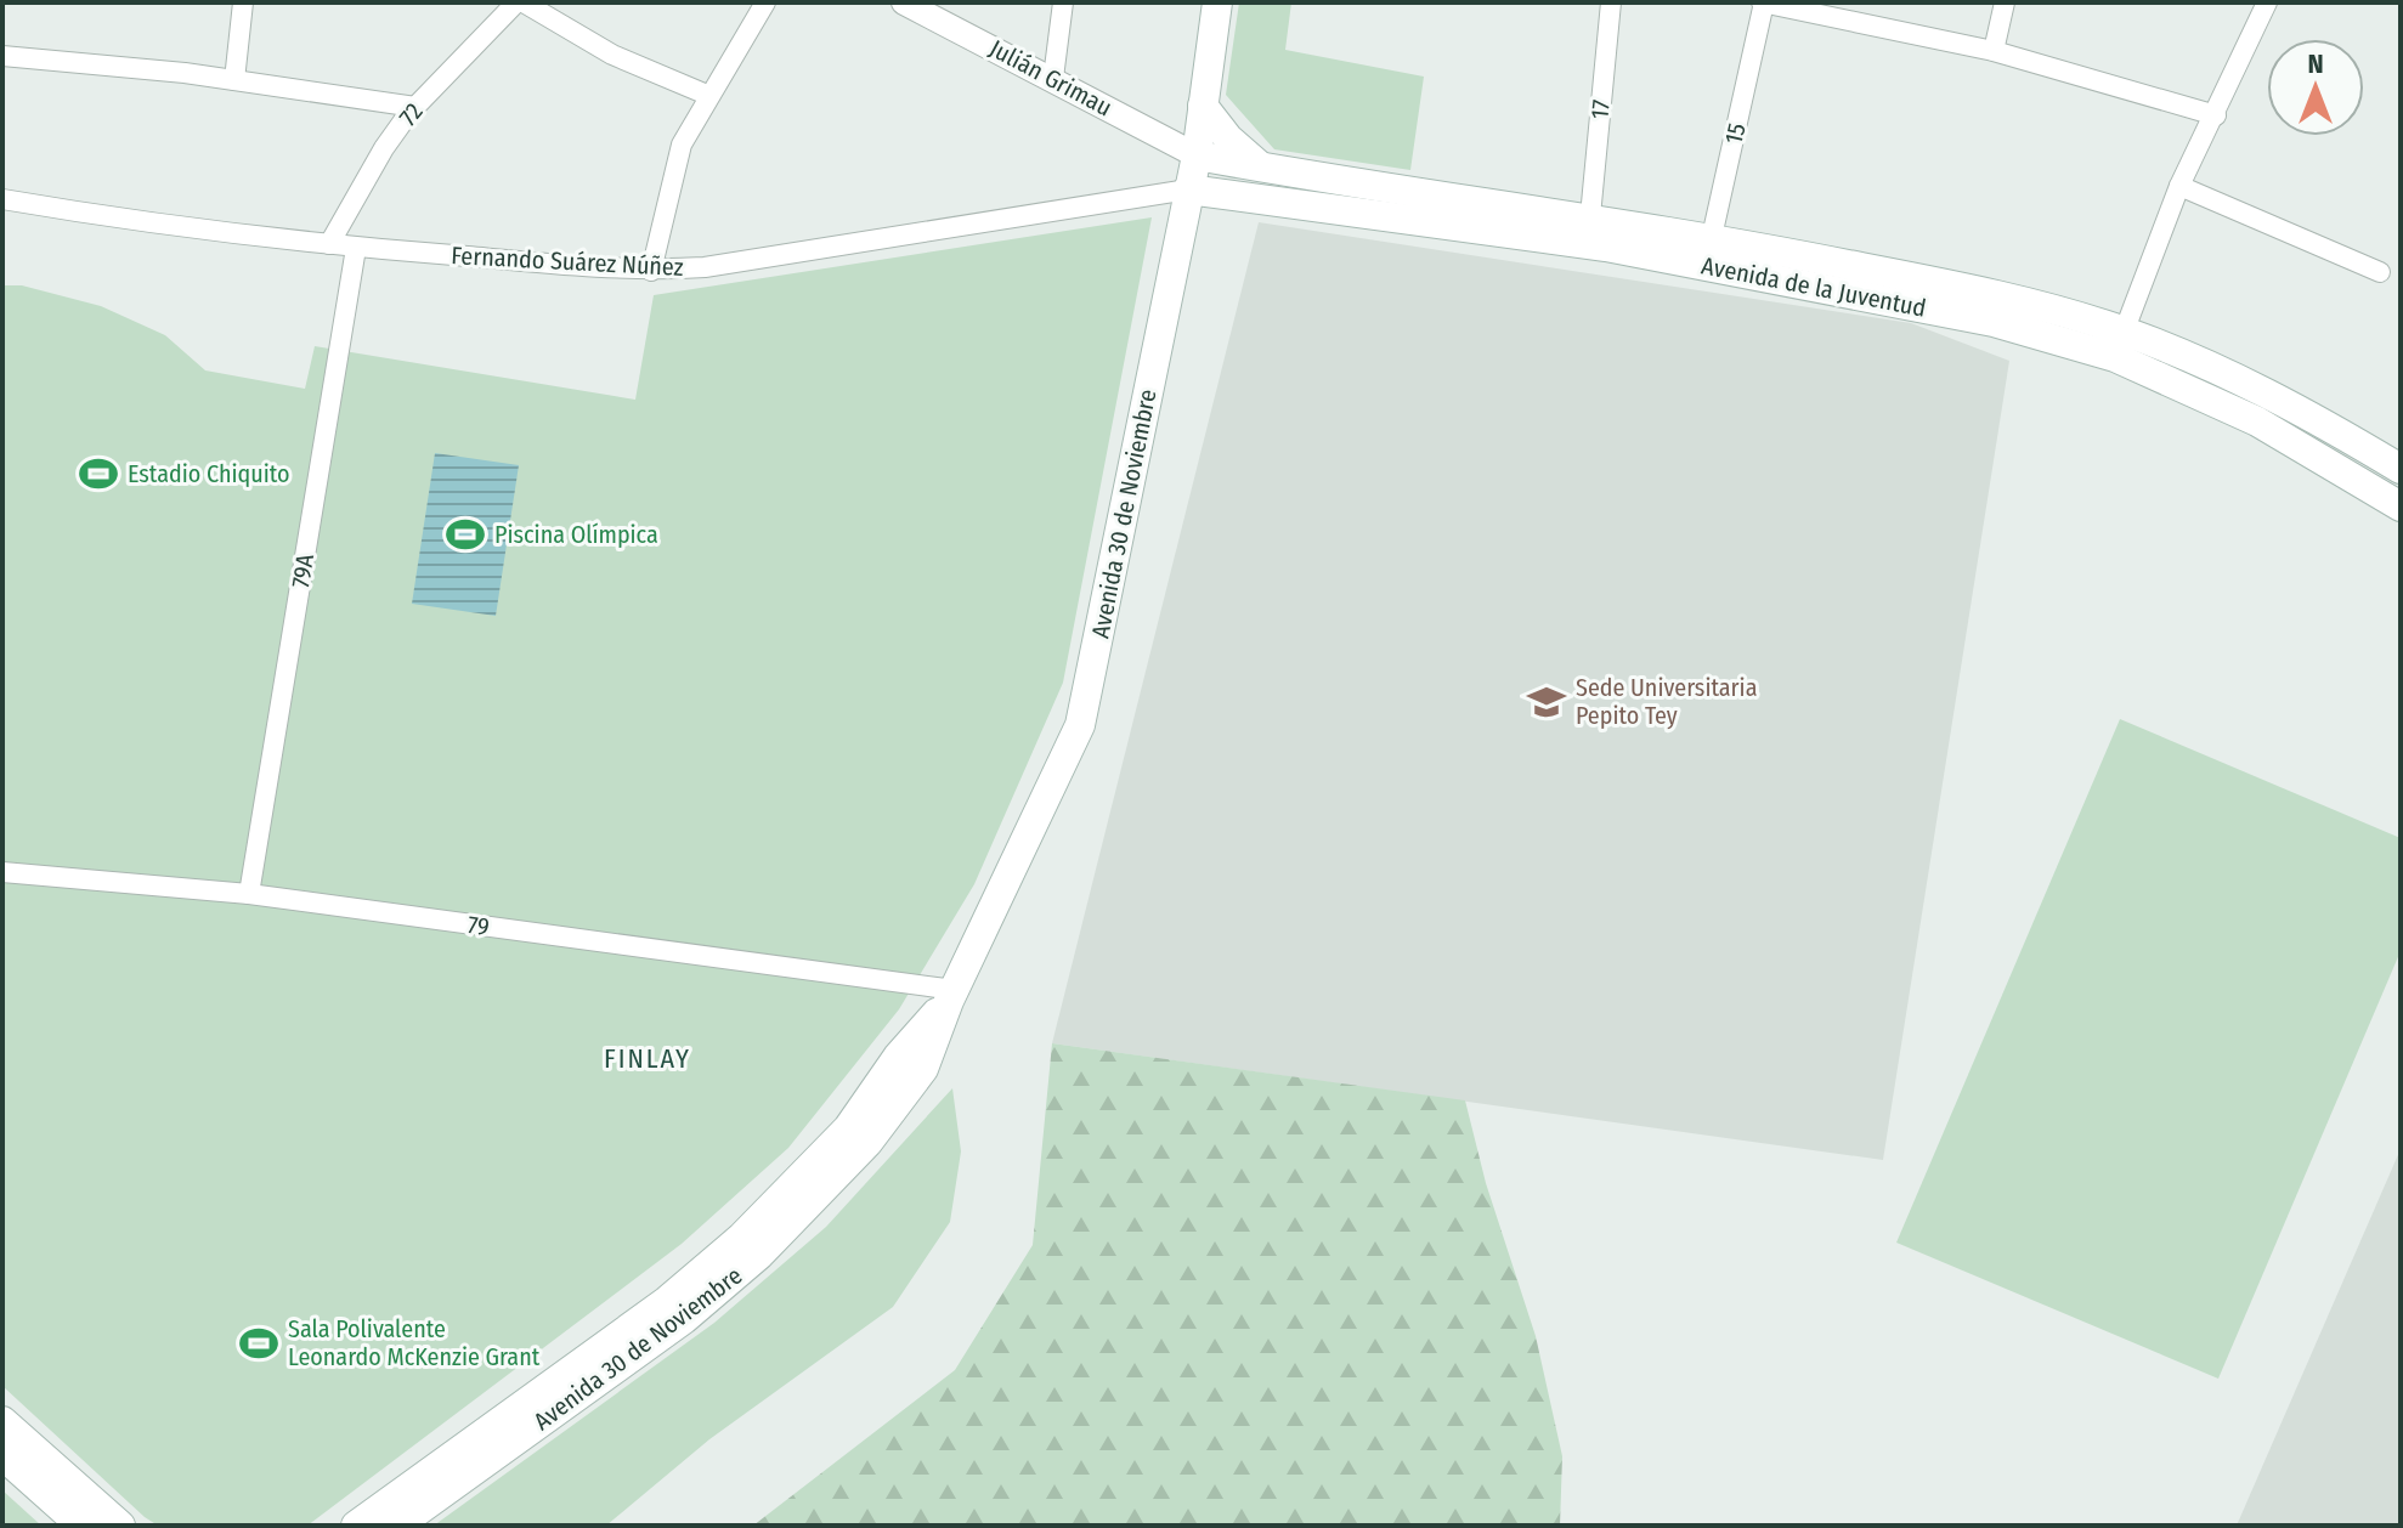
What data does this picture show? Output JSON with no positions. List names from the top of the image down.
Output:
{
  "streets": {
    "main road": ["Avenida de la Juventud", "Avenida 30 de Noviembre"],
    "street": [
      "Julián Grimau",
      "17",
      "72",
      "15",
      "Fernando Suárez Núñez",
      "79A",
      "79"
    ]
  },
  "crossings": [
    ["Julián Grimau", "Avenida de la Juventud"],
    ["Julián Grimau", "Avenida 30 de Noviembre"],
    ["17", "Avenida de la Juventud"],
    ["72", "Fernando Suárez Núñez"],
    ["15", "Avenida de la Juventud"],
    ["Fernando Suárez Núñez", "Avenida de la Juventud"],
    ["Fernando Suárez Núñez", "Avenida 30 de Noviembre"],
    ["Fernando Suárez Núñez", "79A"],
    ["Avenida de la Juventud", "Avenida 30 de Noviembre"],
    ["Avenida 30 de Noviembre", "79"],
    ["79A", "79"]
  ],
  "districts": ["FINLAY"],
  "places": {
    "sports": ["Estadio Chiquito", "Piscina Olímpica", "Sala Polivalente Leonardo McKenzie Grant"],
    "school or university": ["Sede Universitaria Pepito Tey"]
  },
  "north": "top"
}
